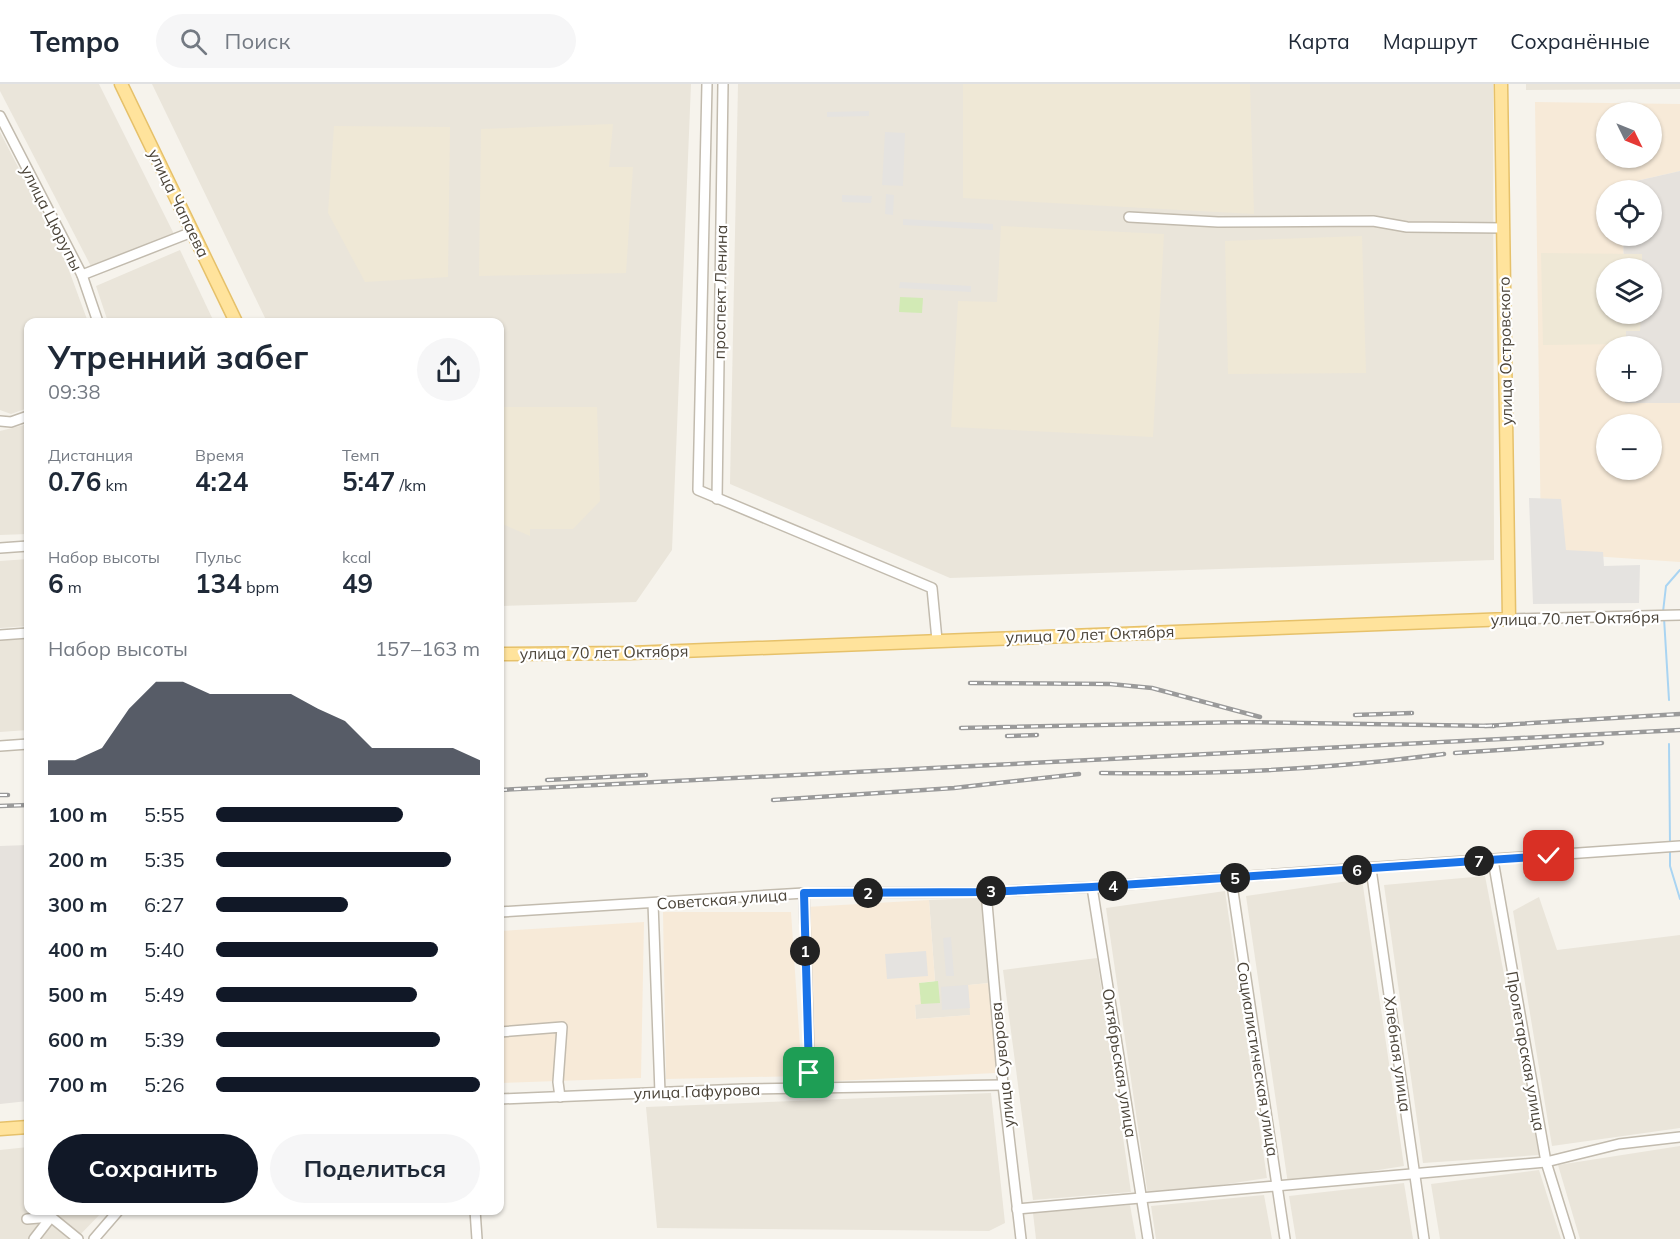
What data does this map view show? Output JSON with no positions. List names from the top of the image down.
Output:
{
  "streets": {
    "main road": ["улица Чапаева", "улица Островского", "улица 70 лет Октября"],
    "street": [
      "улица Цюрупы",
      "проспект Ленина",
      "Советская улица",
      "Пролетарская улица",
      "Хлебная улица",
      "Социалистическая улица",
      "Октябрьская улица",
      "улица Суворова",
      "улица Гафурова"
    ]
  },
  "crossings": [
    ["улица Островского", "улица 70 лет Октября"],
    ["Советская улица", "Пролетарская улица"],
    ["Советская улица", "Хлебная улица"],
    ["Советская улица", "Социалистическая улица"],
    ["Советская улица", "Октябрьская улица"],
    ["Советская улица", "улица Суворова"],
    ["улица Суворова", "улица Гафурова"]
  ],
  "north": "bottom right",
  "page": {
    "header": "Tempo",
    "search": "Поиск",
    "nav": ["Карта", "Маршрут", "Сохранённые"],
    "map_buttons": ["+", "−"],
    "heading": ["Утренний забег", "09:38"],
    "stats": [
      ["Дистанция", "0.76 km"],
      ["Время", "4:24"],
      ["Темп", "5:47 /km"],
      ["Набор высоты", "6 m"],
      ["Пульс", "134 bpm"],
      ["kcal", "49"]
    ],
    "chart": ["Набор высоты", "157–163 m"],
    "list": [
      {
        "name": "100 m",
        "note": "5:55"
      },
      {
        "name": "200 m",
        "note": "5:35"
      },
      {
        "name": "300 m",
        "note": "6:27"
      },
      {
        "name": "400 m",
        "note": "5:40"
      },
      {
        "name": "500 m",
        "note": "5:49"
      },
      {
        "name": "600 m",
        "note": "5:39"
      },
      {
        "name": "700 m",
        "note": "5:26"
      }
    ],
    "pins": [
      "7",
      "6",
      "5",
      "4",
      "3",
      "2",
      "1"
    ],
    "buttons": ["Сохранить", "Поделиться"]
  }
}
